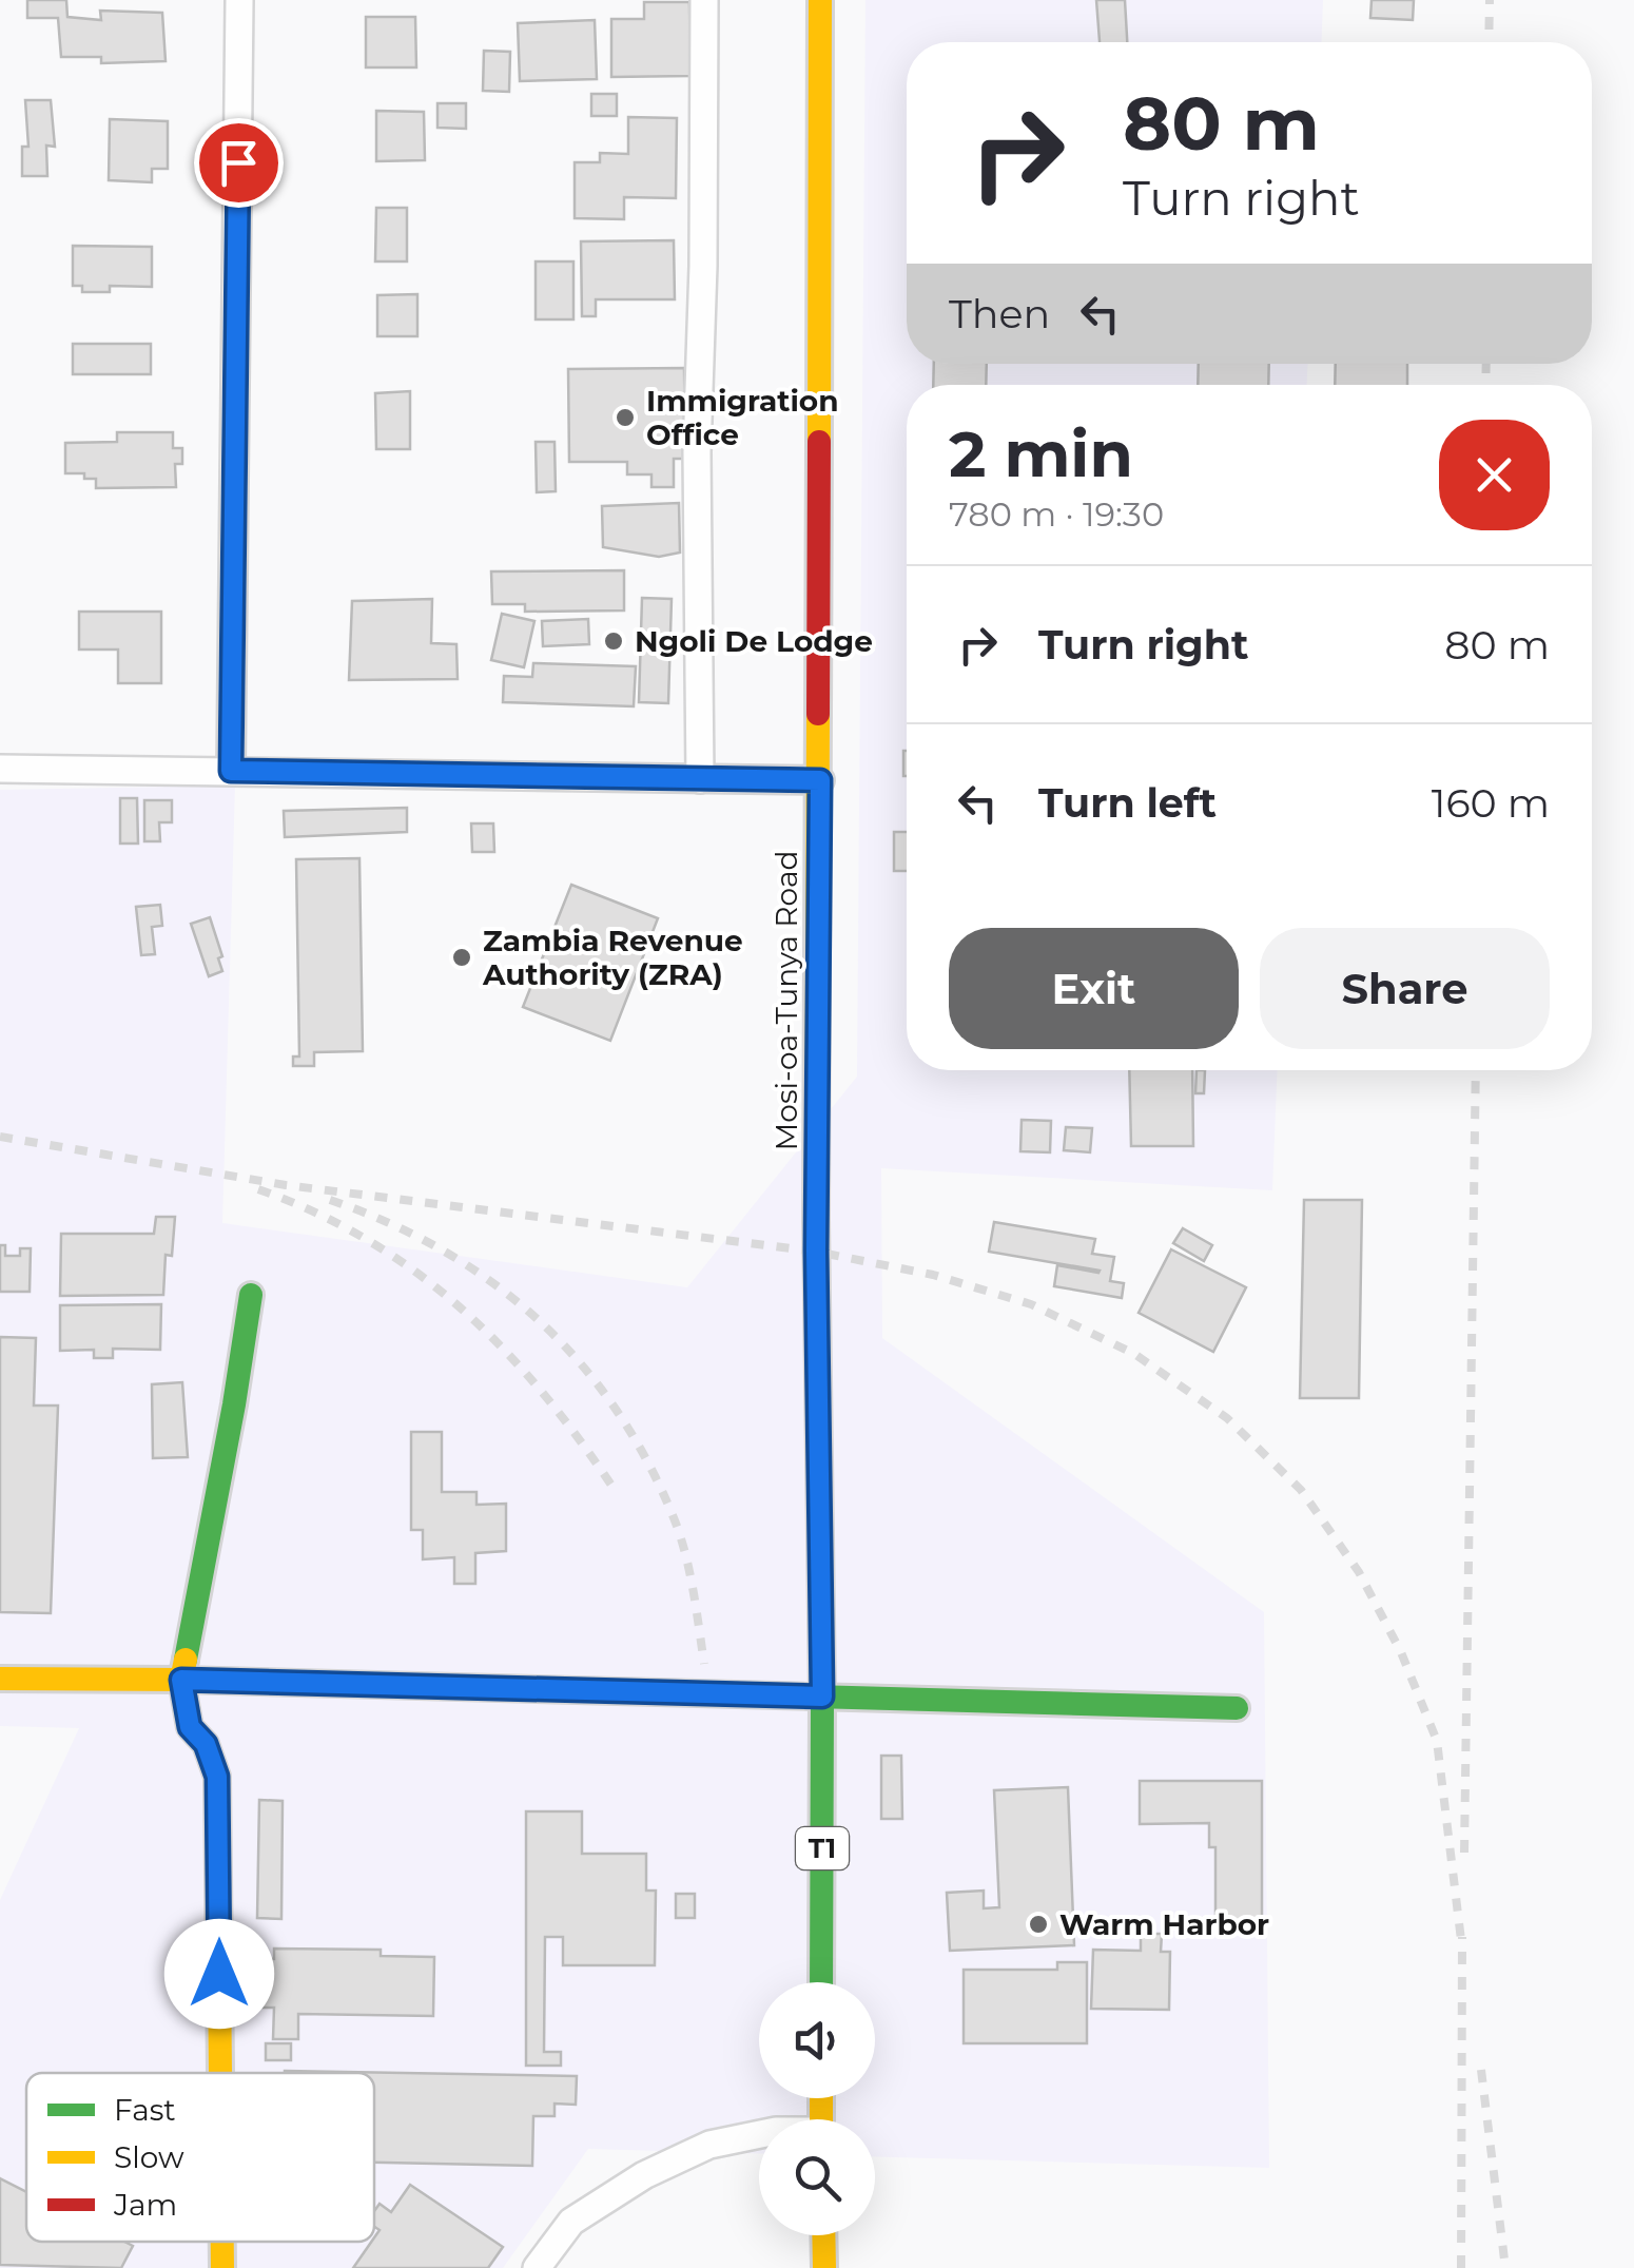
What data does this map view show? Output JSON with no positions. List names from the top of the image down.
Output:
{
  "streets": {
    "main road": ["Mosi-oa-Tunya Road", "T1"]
  },
  "places": [
    "Immigration Office",
    "Ngoli De Lodge",
    "Zambia Revenue Authority (ZRA)",
    "Warm Harbor"
  ],
  "legend": ["Fast", "Slow", "Jam"],
  "page": {
    "turn": ["80 m", "Turn right"],
    "then": "Then",
    "heading": ["2 min", "780 m · 19:30"],
    "list": [
      {
        "name": "Turn right",
        "value": "80 m"
      },
      {
        "name": "Turn left",
        "value": "160 m"
      }
    ],
    "buttons": ["Exit", "Share"]
  }
}
